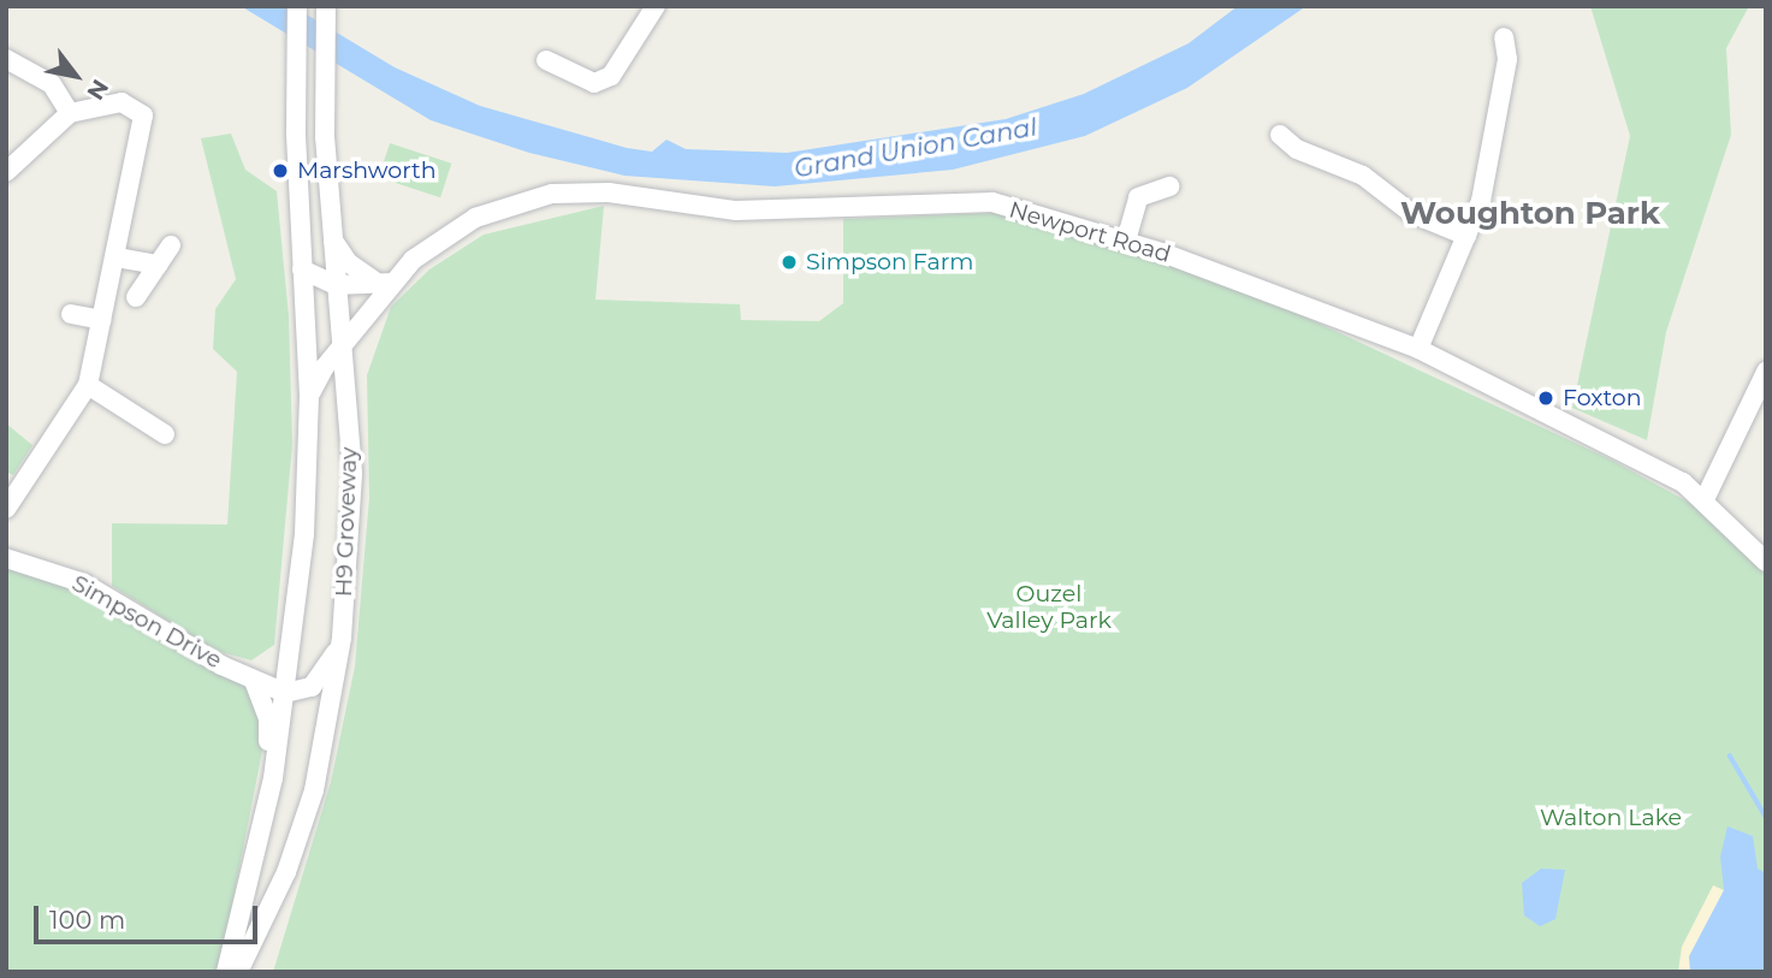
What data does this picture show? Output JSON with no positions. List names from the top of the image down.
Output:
{
  "streets": {
    "street": ["Newport Road", "H9 Groveway", "Simpson Drive"]
  },
  "crossings": [
    ["Newport Road", "H9 Groveway"],
    ["H9 Groveway", "Simpson Drive"]
  ],
  "districts": ["Woughton Park"],
  "water": ["Grand Union Canal"],
  "parks": ["Ouzel Valley Park", "Walton Lake"],
  "places": ["Marshworth", "Simpson Farm", "Foxton"],
  "scale_bar": "100 m",
  "north": "bottom right"
}
